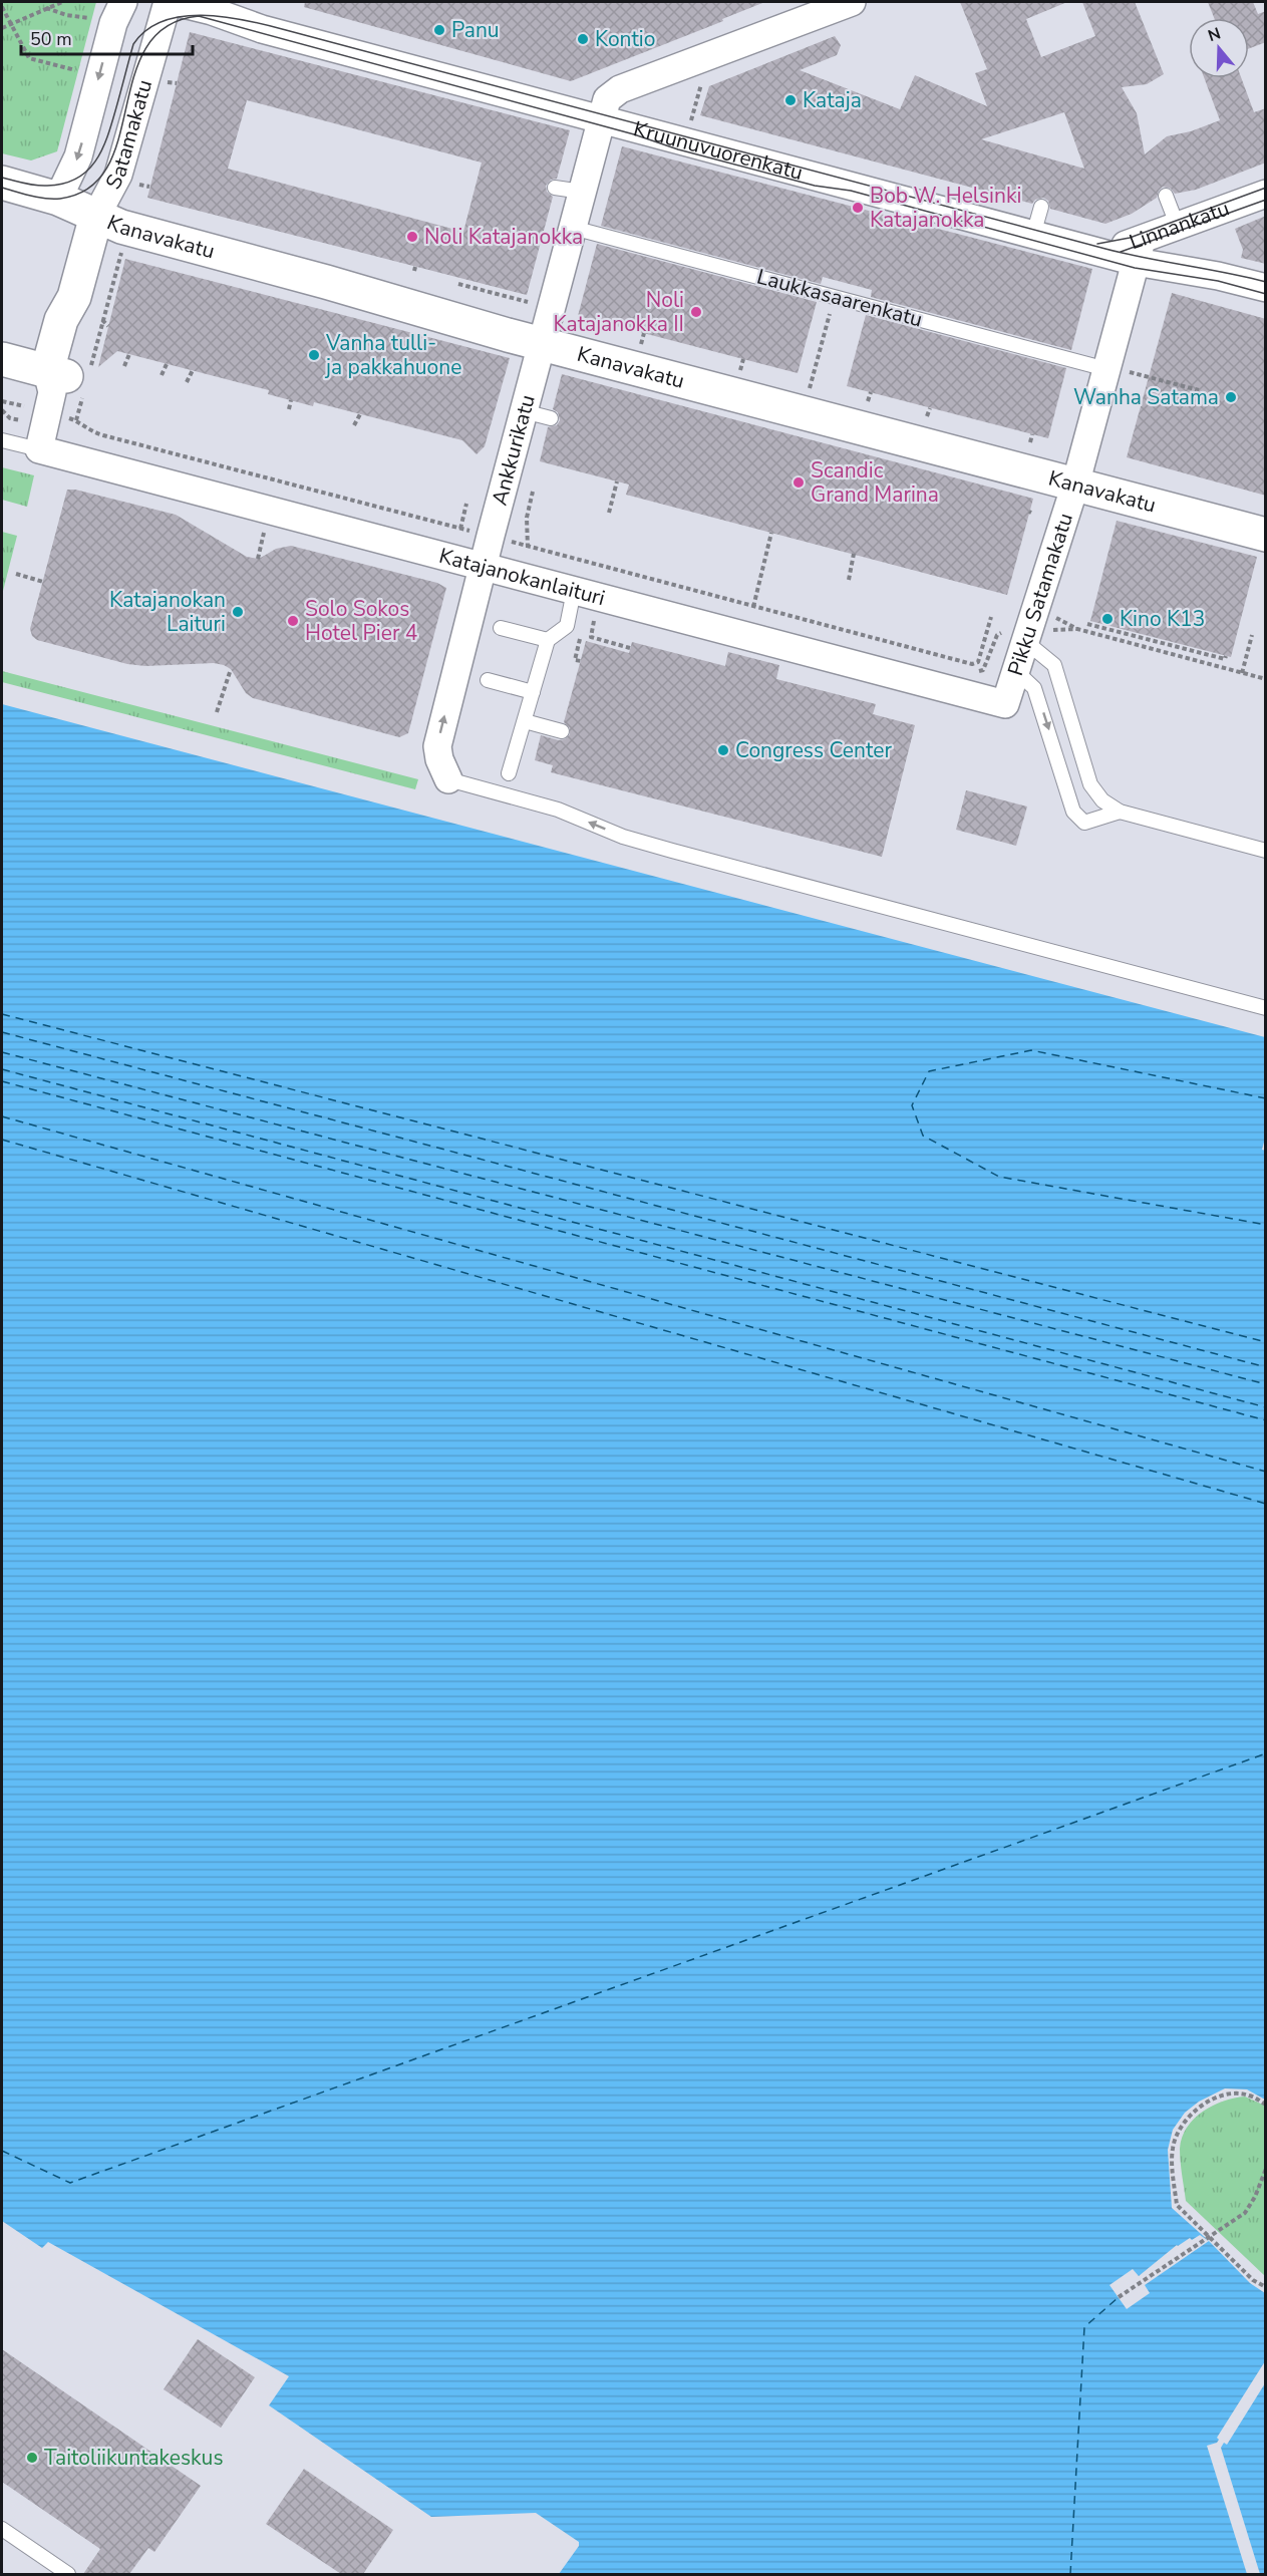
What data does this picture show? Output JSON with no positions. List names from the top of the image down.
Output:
{
  "streets": {
    "main road": ["Satamakatu", "Kanavakatu"],
    "street": [
      "Kruunuvuorenkatu",
      "Linnankatu",
      "Ankkurikatu",
      "Katajanokanlaituri",
      "Pikku Satamakatu"
    ],
    "lane": ["Laukkasaarenkatu"]
  },
  "crossings": [
    ["Satamakatu", "Kanavakatu"],
    ["Kruunuvuorenkatu", "Linnankatu"],
    ["Kruunuvuorenkatu", "Ankkurikatu"],
    ["Kruunuvuorenkatu", "Pikku Satamakatu"],
    ["Linnankatu", "Pikku Satamakatu"],
    ["Kanavakatu", "Ankkurikatu"],
    ["Kanavakatu", "Pikku Satamakatu"],
    ["Laukkasaarenkatu", "Ankkurikatu"],
    ["Laukkasaarenkatu", "Pikku Satamakatu"],
    ["Ankkurikatu", "Katajanokanlaituri"],
    ["Katajanokanlaituri", "Pikku Satamakatu"]
  ],
  "places": [
    "Panu",
    "Kontio",
    "Kataja",
    "Bob W. Helsinki Katajanokka",
    "Noli Katajanokka",
    "Noli Katajanokka II",
    "Vanha tulli- ja pakkahuone",
    "Wanha Satama",
    "Scandic Grand Marina",
    "Katajanokan Laituri",
    "Kino K13",
    "Solo Sokos Hotel Pier 4",
    "Congress Center",
    "Taitoliikuntakeskus"
  ],
  "scale_bar": "50 m",
  "north": "top"
}
